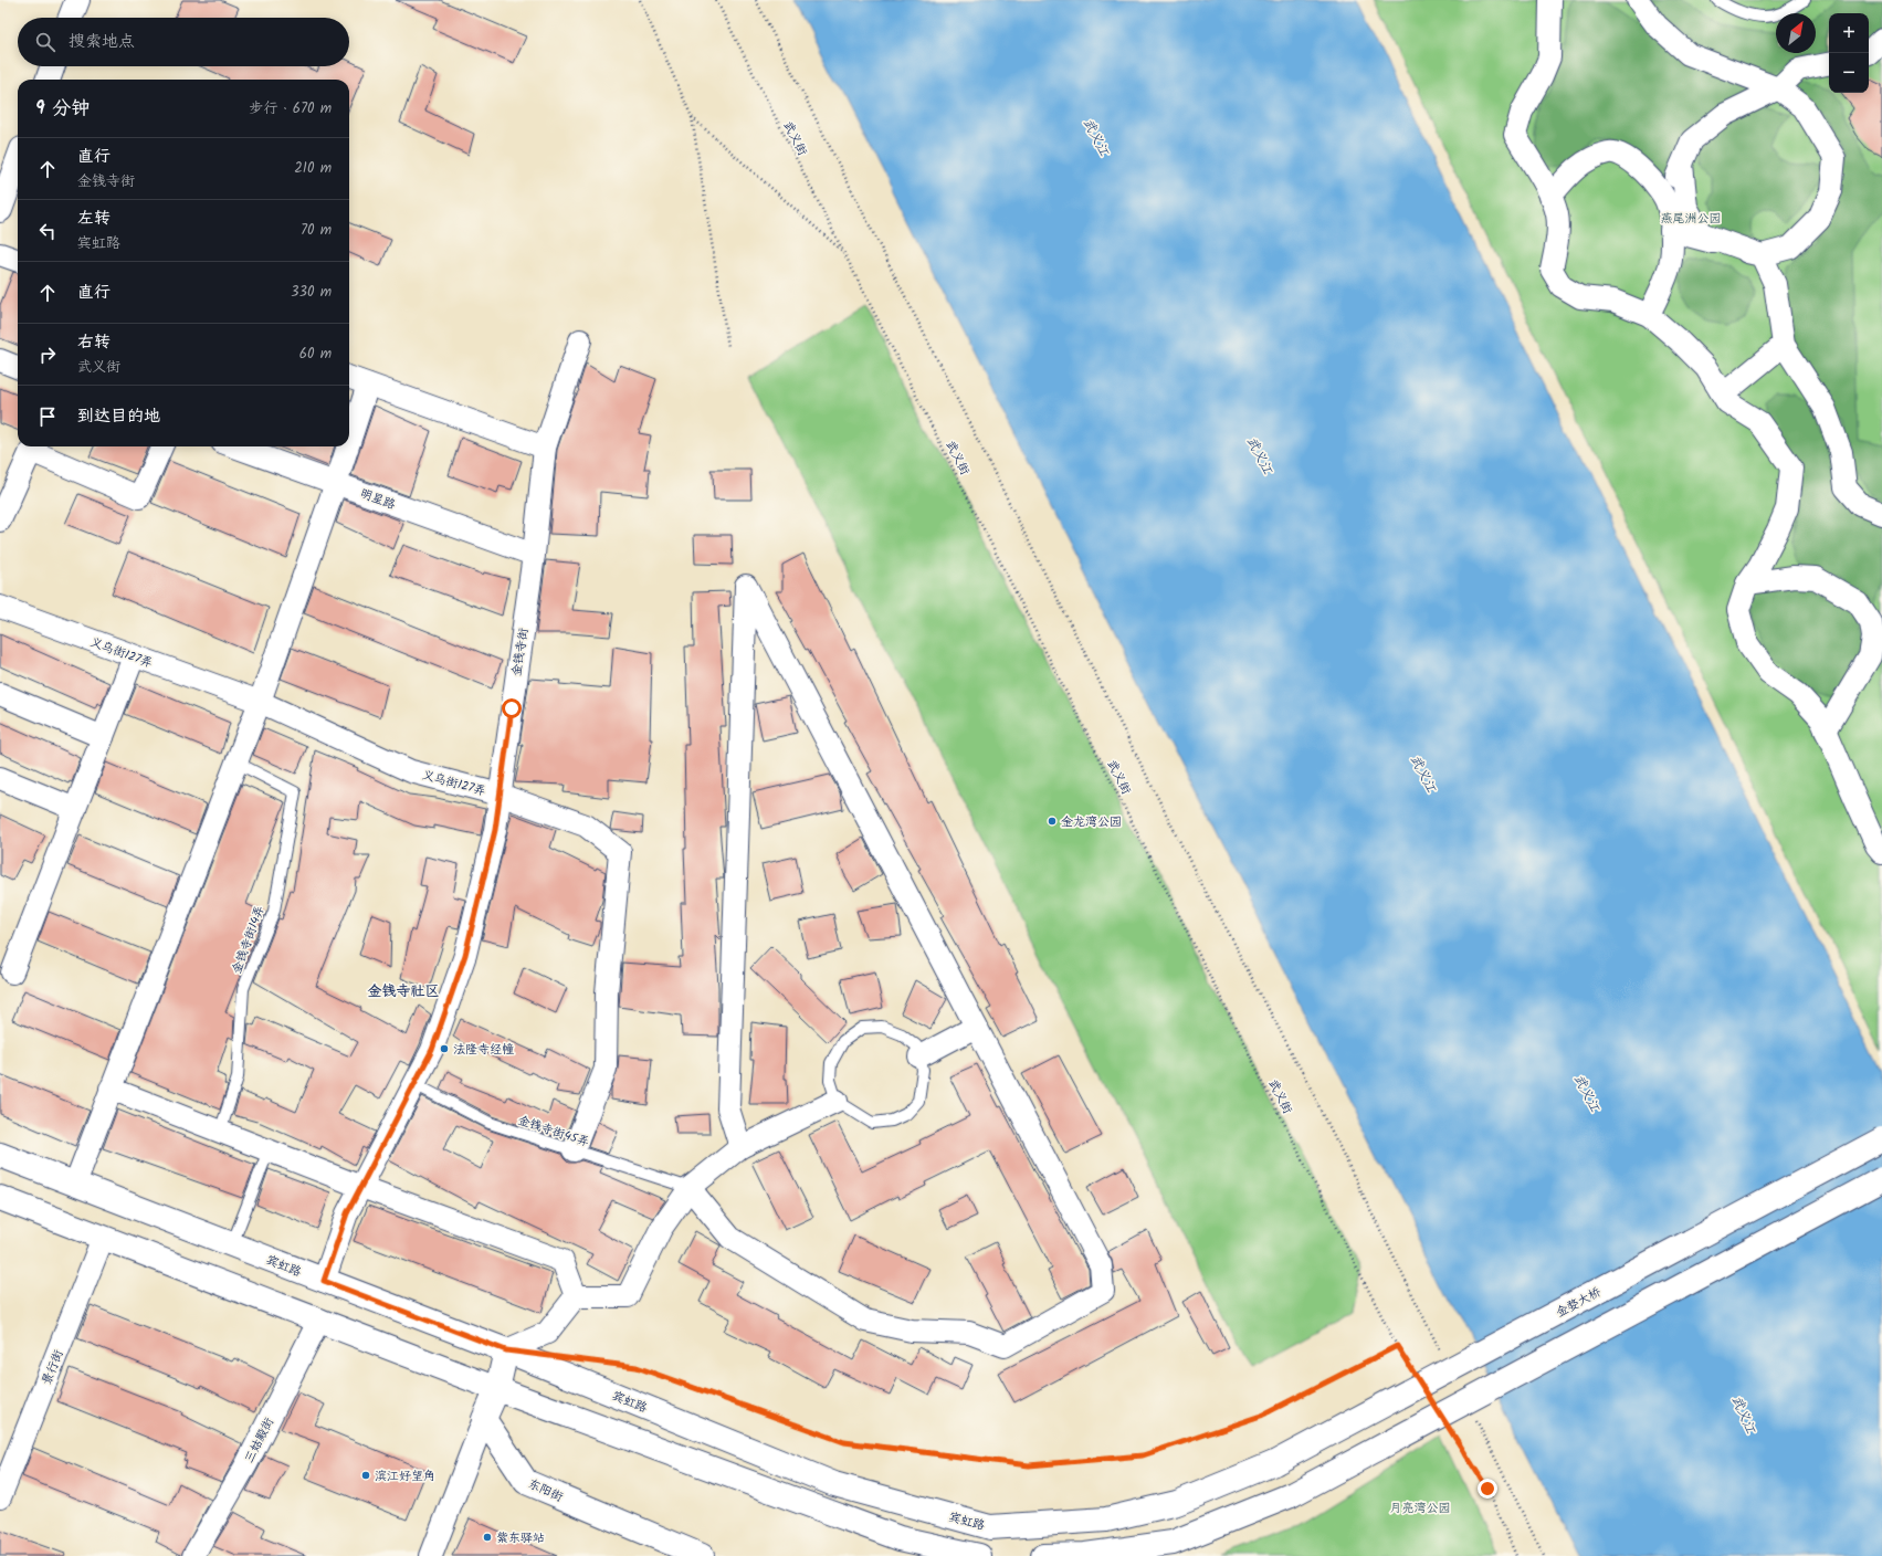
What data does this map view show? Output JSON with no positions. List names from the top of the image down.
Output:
{
  "streets": {
    "main road": ["宾虹路", "金婺大桥", "东阳街"],
    "street": [
      "明星路",
      "义乌街127弄",
      "金钱寺街",
      "景行街",
      "三姑殿街"
    ],
    "lane": ["金钱寺街14弄", "金钱寺街45弄"],
    "path": ["武义街"]
  },
  "crossings": [
    ["明星路", "金钱寺街"],
    ["义乌街127弄", "金钱寺街"],
    ["义乌街127弄", "金钱寺街45弄"],
    ["金钱寺街", "金钱寺街45弄"],
    ["金钱寺街", "宾虹路"],
    ["宾虹路", "金婺大桥"]
  ],
  "districts": ["金钱寺社区"],
  "water": ["武义江"],
  "parks": ["燕尾洲公园", "月亮湾公园"],
  "places": [
    "金龙湾公园",
    "法隆寺经幢",
    "滨江好望角",
    "紫东驿站"
  ],
  "north": "top right",
  "page": {
    "map_buttons": ["+", "−"],
    "search": "搜索地点",
    "heading": ["9 分钟", "步行 · 670 m"],
    "list": [
      ["直行", "金钱寺街", "210 m"],
      ["左转", "宾虹路", "70 m"],
      ["直行", "330 m"],
      ["右转", "武义街", "60 m"],
      "到达目的地"
    ]
  }
}
